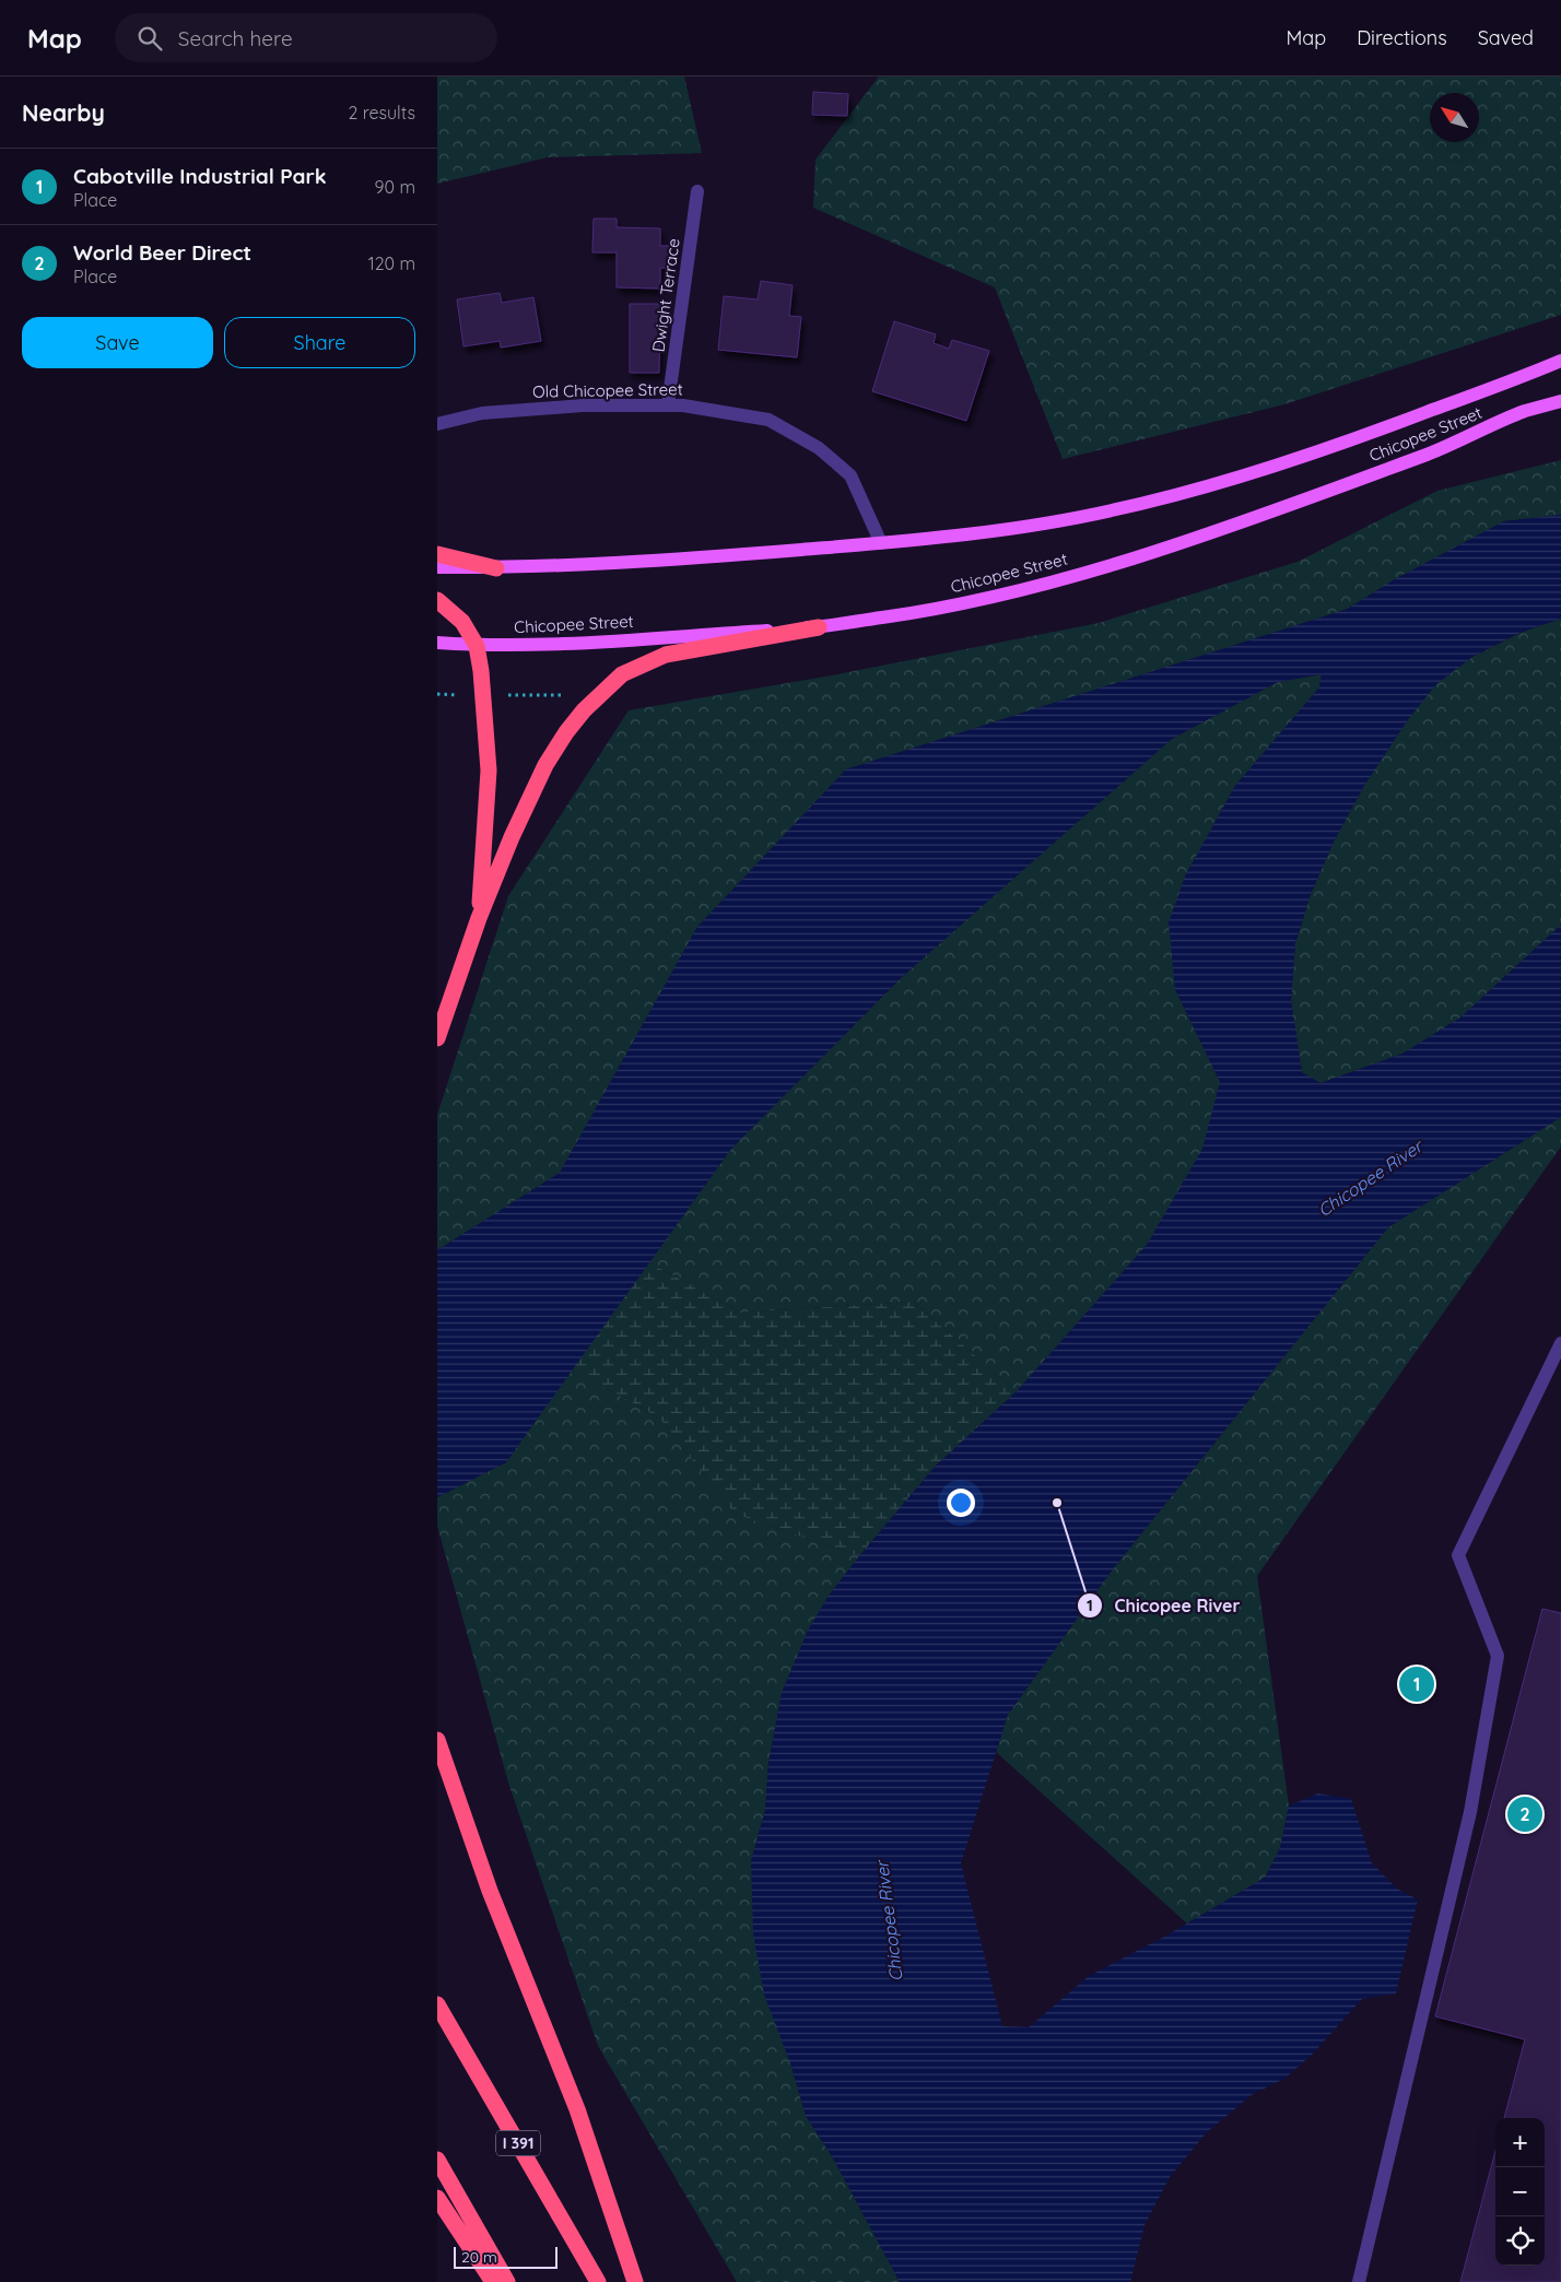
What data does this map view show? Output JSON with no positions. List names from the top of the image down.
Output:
{
  "streets": {
    "highway": ["I 391"],
    "main road": ["Chicopee Street"],
    "street": ["Dwight Terrace", "Old Chicopee Street"]
  },
  "crossings": [
    ["Dwight Terrace", "Old Chicopee Street"],
    ["Old Chicopee Street", "Chicopee Street"]
  ],
  "water": ["Chicopee River"],
  "places": ["Chicopee River"],
  "scale_bar": "20 m",
  "north": "top left",
  "page": {
    "header": "Map",
    "search": "Search here",
    "nav": ["Map", "Directions", "Saved"],
    "heading": ["Nearby", "2 results"],
    "list": [
      {
        "mark": "1",
        "name": "Cabotville Industrial Park",
        "note": "Place",
        "value": "90 m"
      },
      {
        "mark": "2",
        "name": "World Beer Direct",
        "note": "Place",
        "value": "120 m"
      }
    ],
    "buttons": ["Save", "Share"],
    "pins": ["1", "2"],
    "map_buttons": ["+", "−"],
    "scale": "20 m"
  }
}
